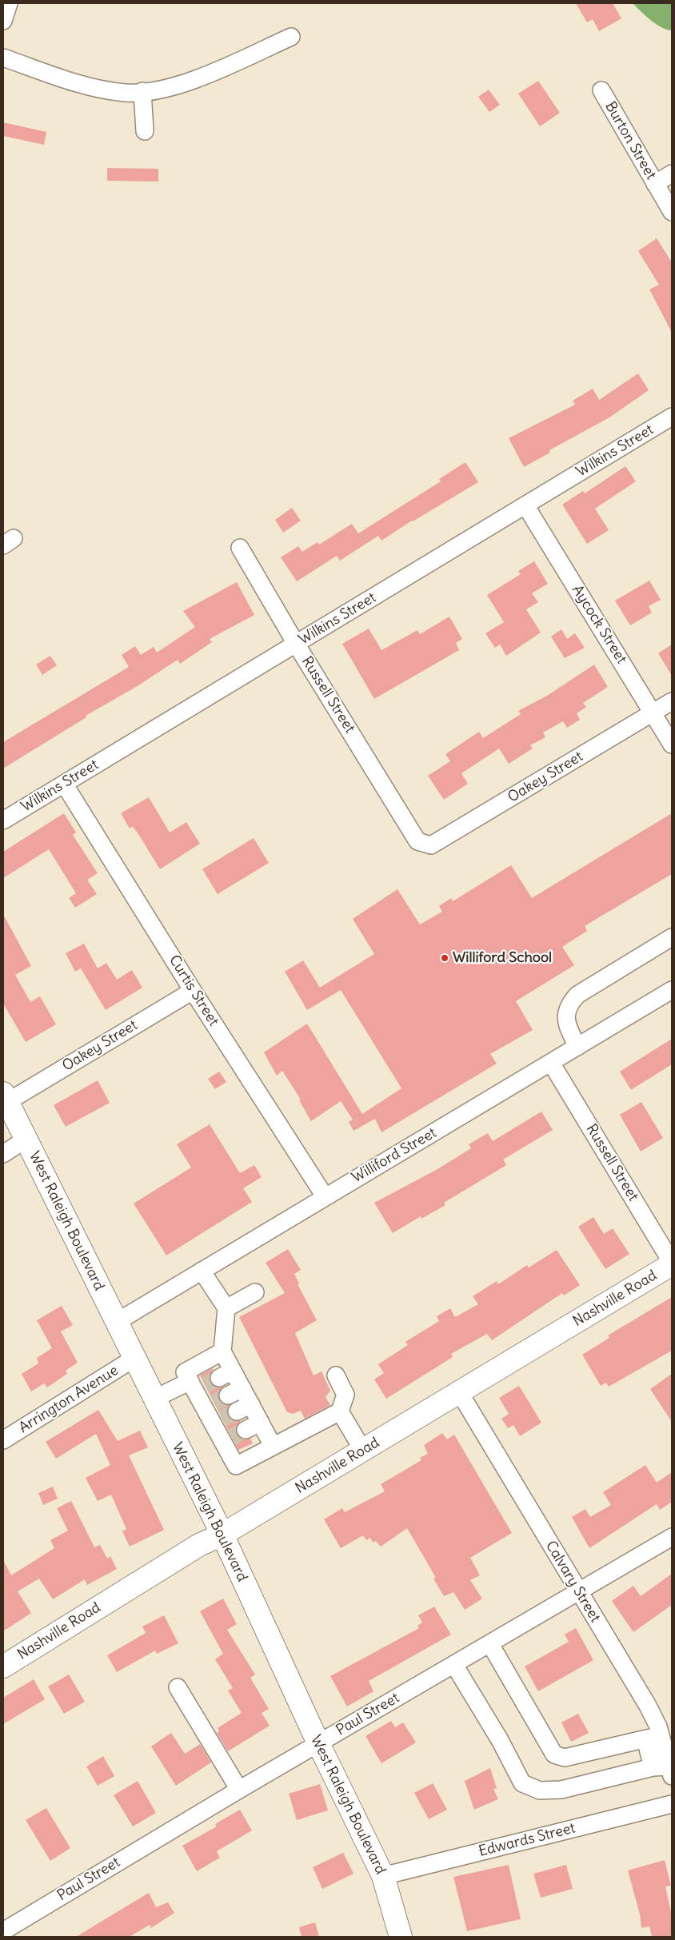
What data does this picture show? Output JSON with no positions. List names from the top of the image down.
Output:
{
  "streets": {
    "main road": ["West Raleigh Boulevard", "Nashville Road"],
    "street": [
      "Burton Street",
      "Wilkins Street",
      "Aycock Street",
      "Russell Street",
      "Oakey Street",
      "Curtis Street",
      "Williford Street",
      "Arrington Avenue",
      "Calvary Street",
      "Paul Street",
      "Edwards Street"
    ]
  },
  "crossings": [
    ["Wilkins Street", "Aycock Street"],
    ["Wilkins Street", "Russell Street"],
    ["Wilkins Street", "Curtis Street"],
    ["Aycock Street", "Oakey Street"],
    ["Russell Street", "Oakey Street"],
    ["Russell Street", "Williford Street"],
    ["Russell Street", "Nashville Road"],
    ["Oakey Street", "Curtis Street"],
    ["Oakey Street", "West Raleigh Boulevard"],
    ["Curtis Street", "Williford Street"],
    ["Williford Street", "West Raleigh Boulevard"],
    ["West Raleigh Boulevard", "Nashville Road"],
    ["West Raleigh Boulevard", "Arrington Avenue"],
    ["West Raleigh Boulevard", "Paul Street"],
    ["West Raleigh Boulevard", "Edwards Street"],
    ["Nashville Road", "Calvary Street"],
    ["Calvary Street", "Paul Street"]
  ],
  "places": ["Williford School"]
}
